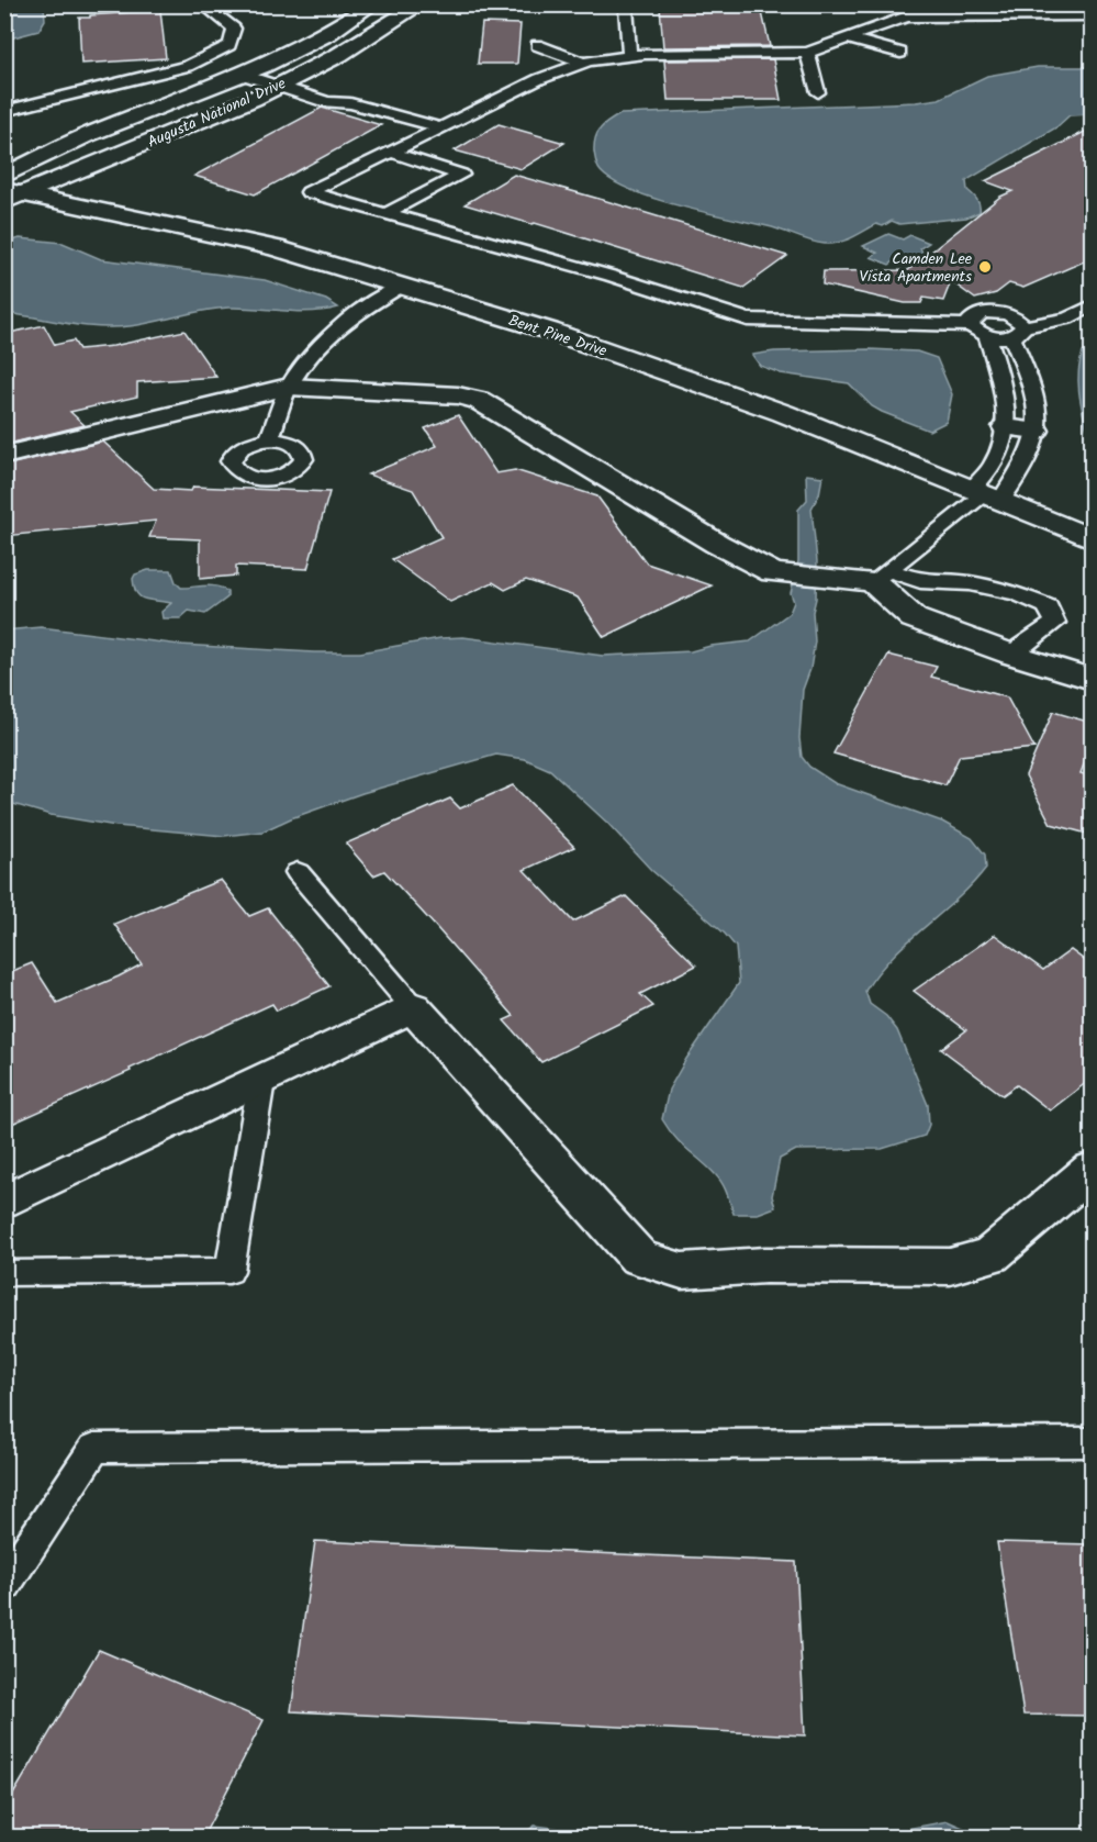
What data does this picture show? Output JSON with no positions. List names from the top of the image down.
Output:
{
  "streets": {
    "street": ["Augusta National Drive", "Bent Pine Drive"]
  },
  "crossings": [
    ["Augusta National Drive", "Bent Pine Drive"]
  ],
  "places": ["Camden Lee Vista Apartments"]
}
